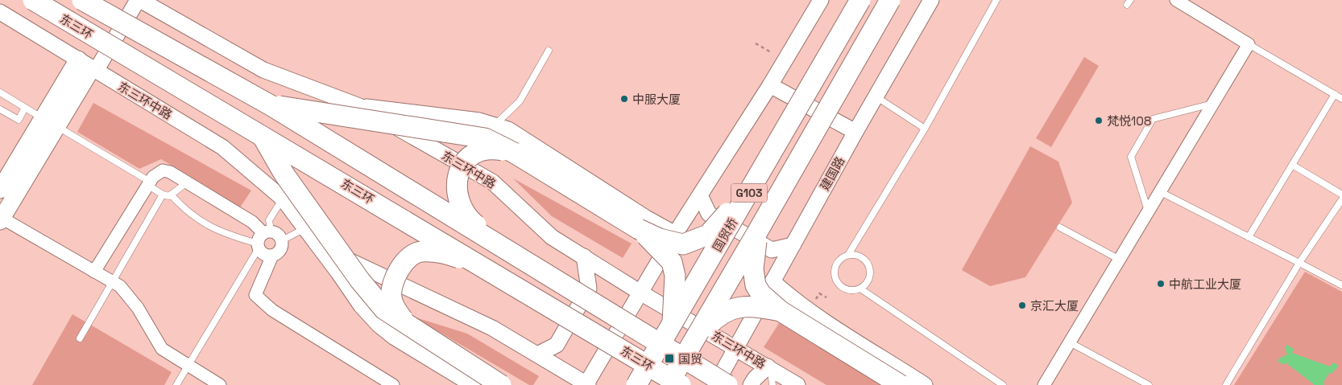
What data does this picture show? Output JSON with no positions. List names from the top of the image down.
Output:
{
  "streets": {
    "highway": ["东三环", "G103", "国贸桥"],
    "street": ["东三环中路", "建国路"]
  },
  "crossings": [
    ["东三环中路", "建国路"]
  ],
  "places": {
    "other": [
      "中服大厦",
      "梵悦108",
      "中航工业大厦",
      "京汇大厦"
    ],
    "transit": ["国贸"]
  }
}
